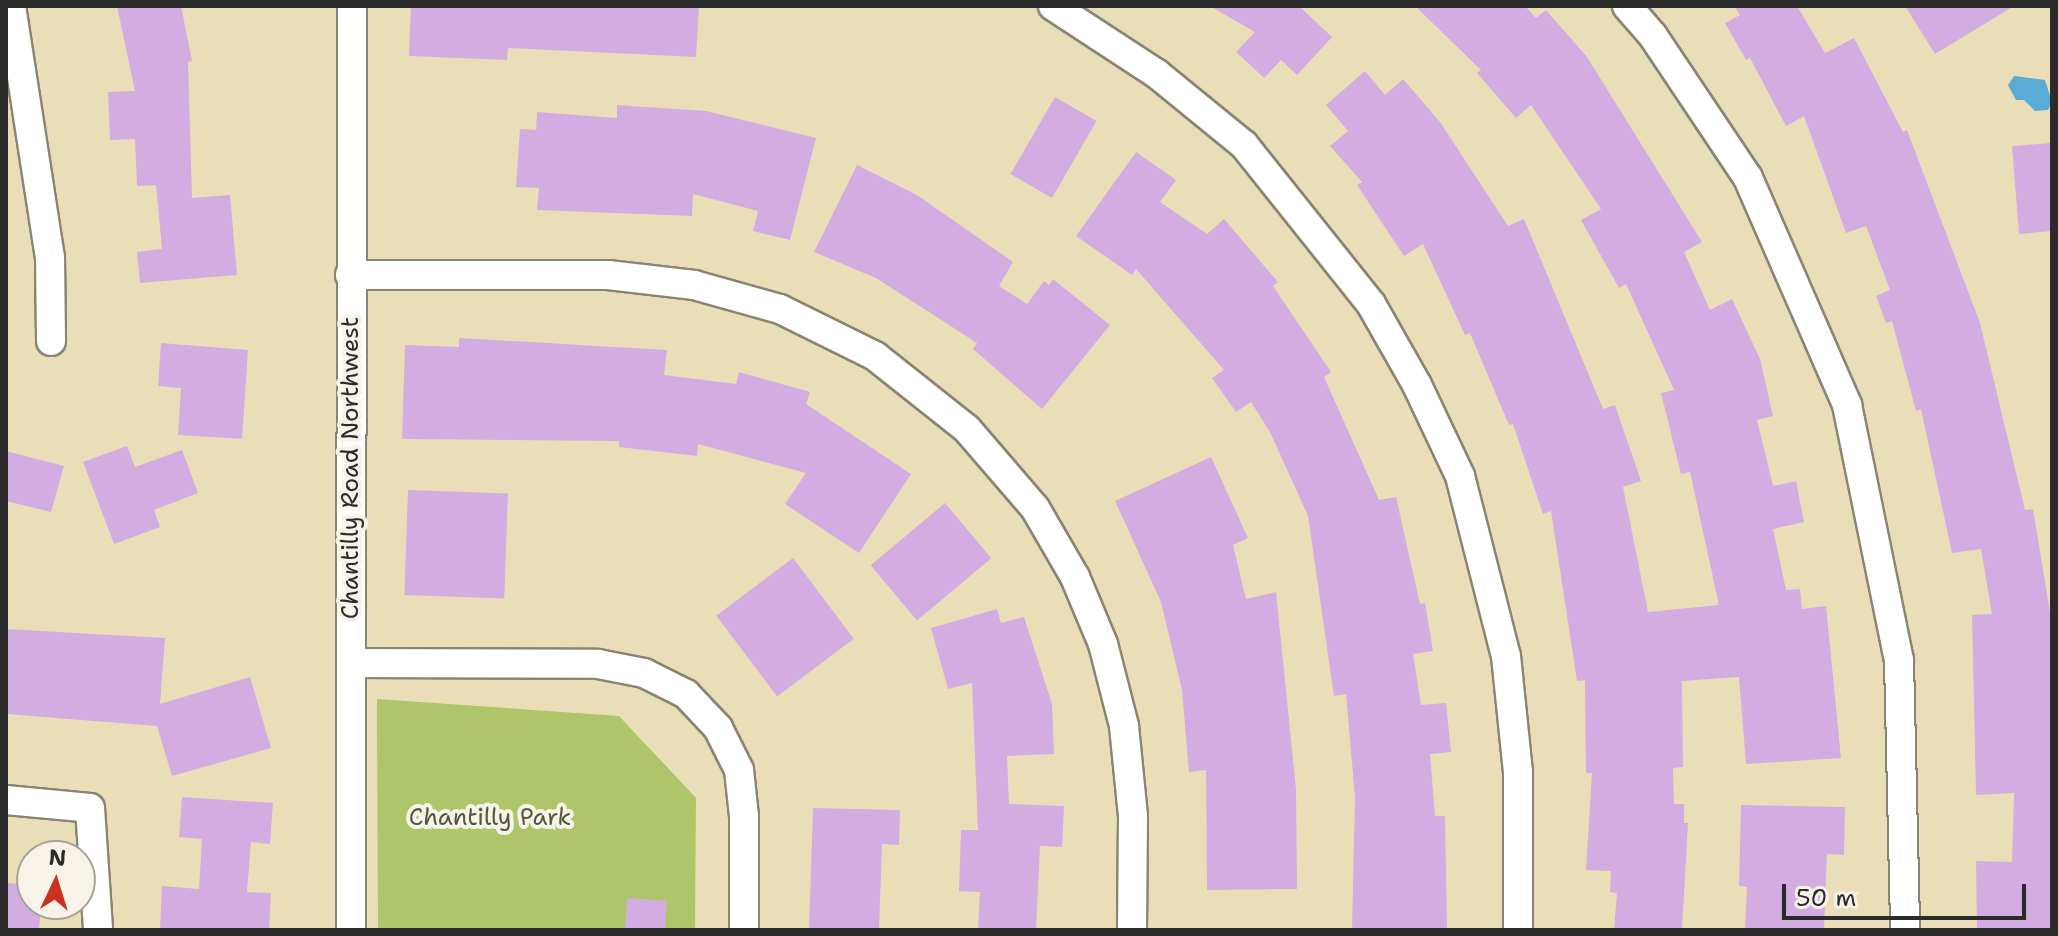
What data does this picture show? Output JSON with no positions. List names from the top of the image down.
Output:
{
  "streets": {
    "street": ["Chantilly Road Northwest"]
  },
  "parks": ["Chantilly Park"],
  "scale_bar": "50 m",
  "north": "top"
}
